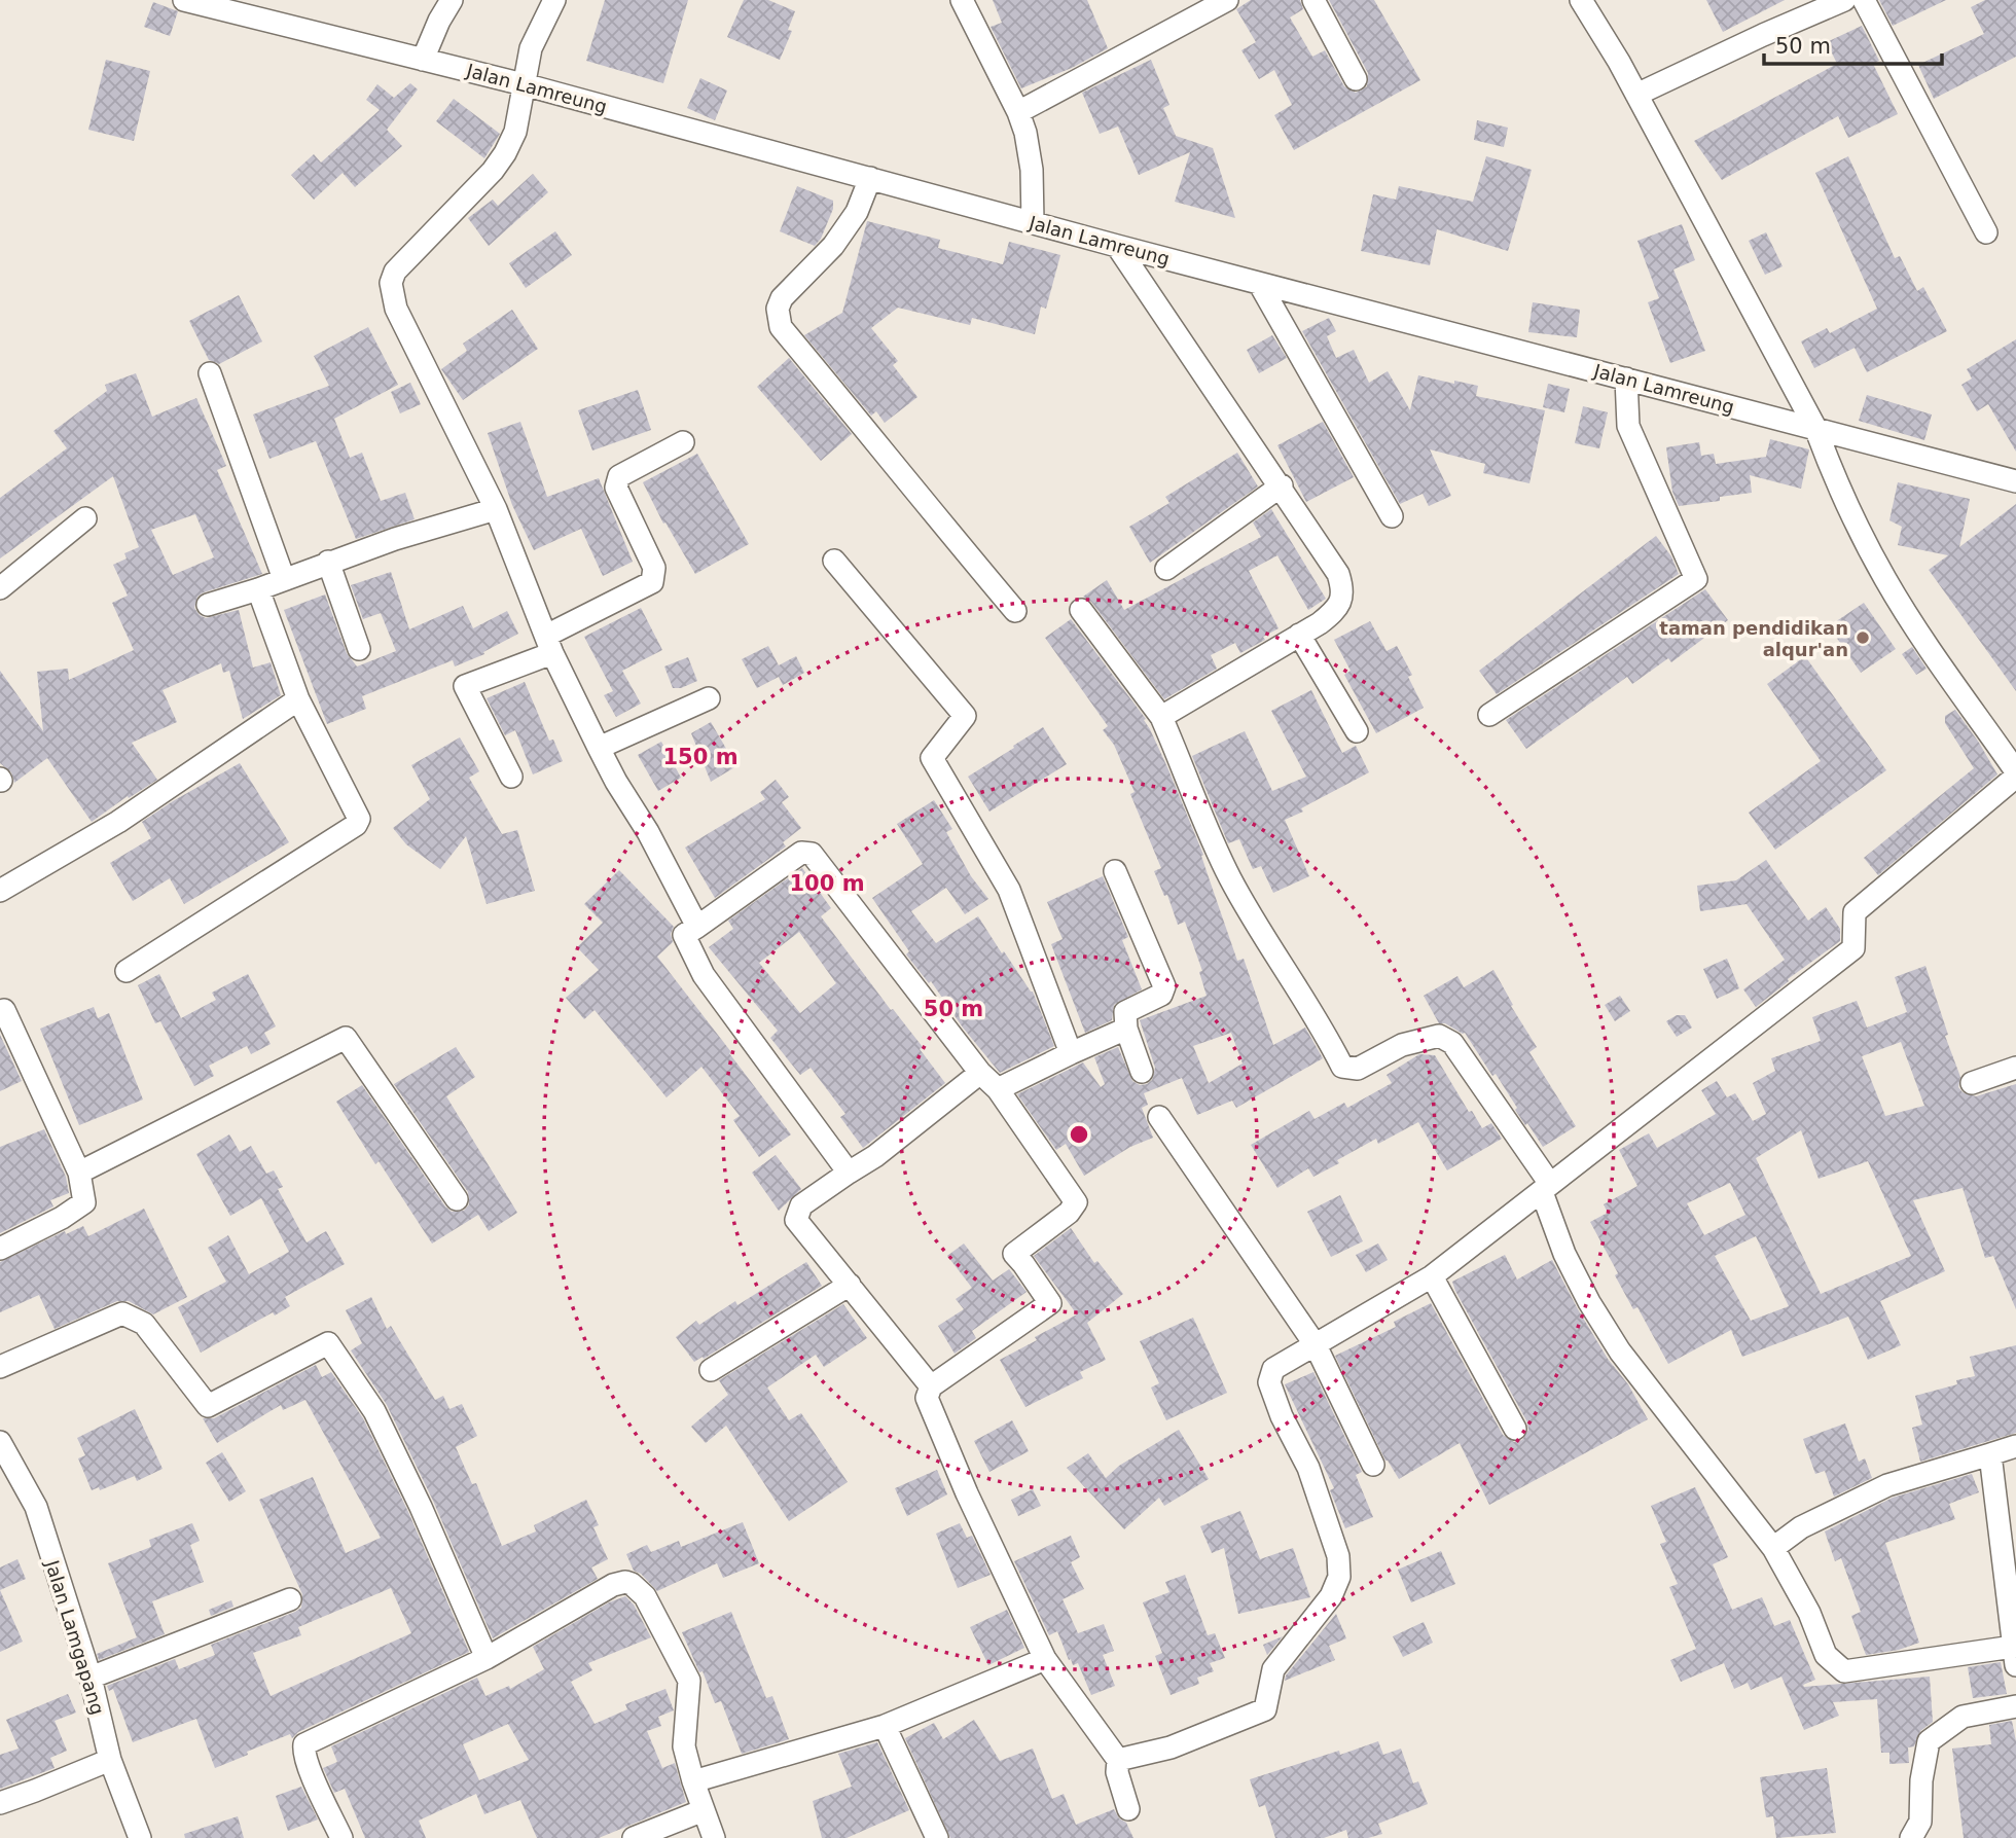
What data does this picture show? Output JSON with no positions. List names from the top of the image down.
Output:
{
  "streets": {
    "street": ["Jalan Lamreung", "Jalan Lamgapang"]
  },
  "places": ["taman pendidikan alqur'an"],
  "scale_bar": "50 m",
  "rings": ["150 m", "100 m", "50 m"]
}
